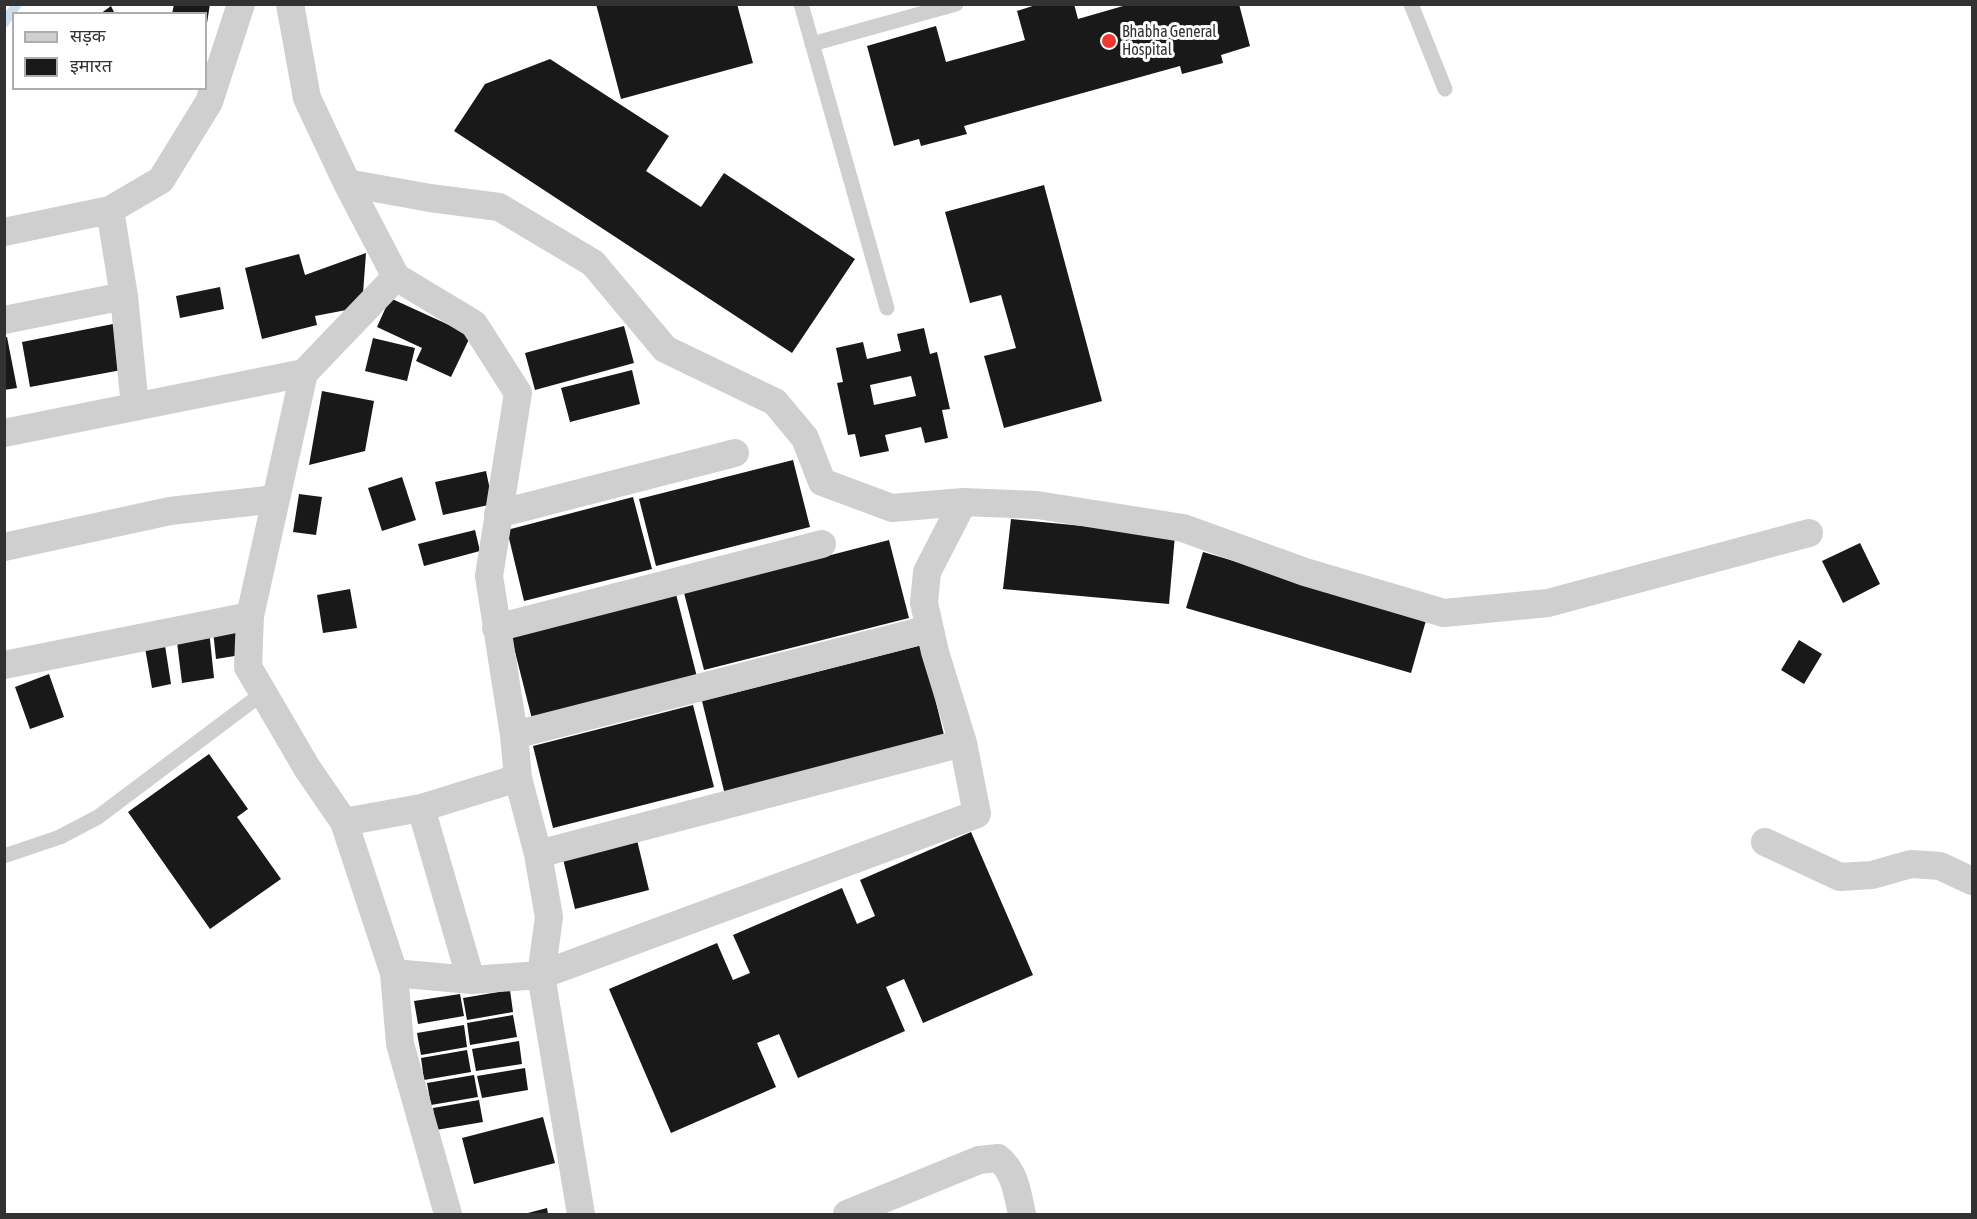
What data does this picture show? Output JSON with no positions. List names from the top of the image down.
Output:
{
  "places": ["Bhabha General Hospital"],
  "legend": ["सड़क", "इमारत"]
}
